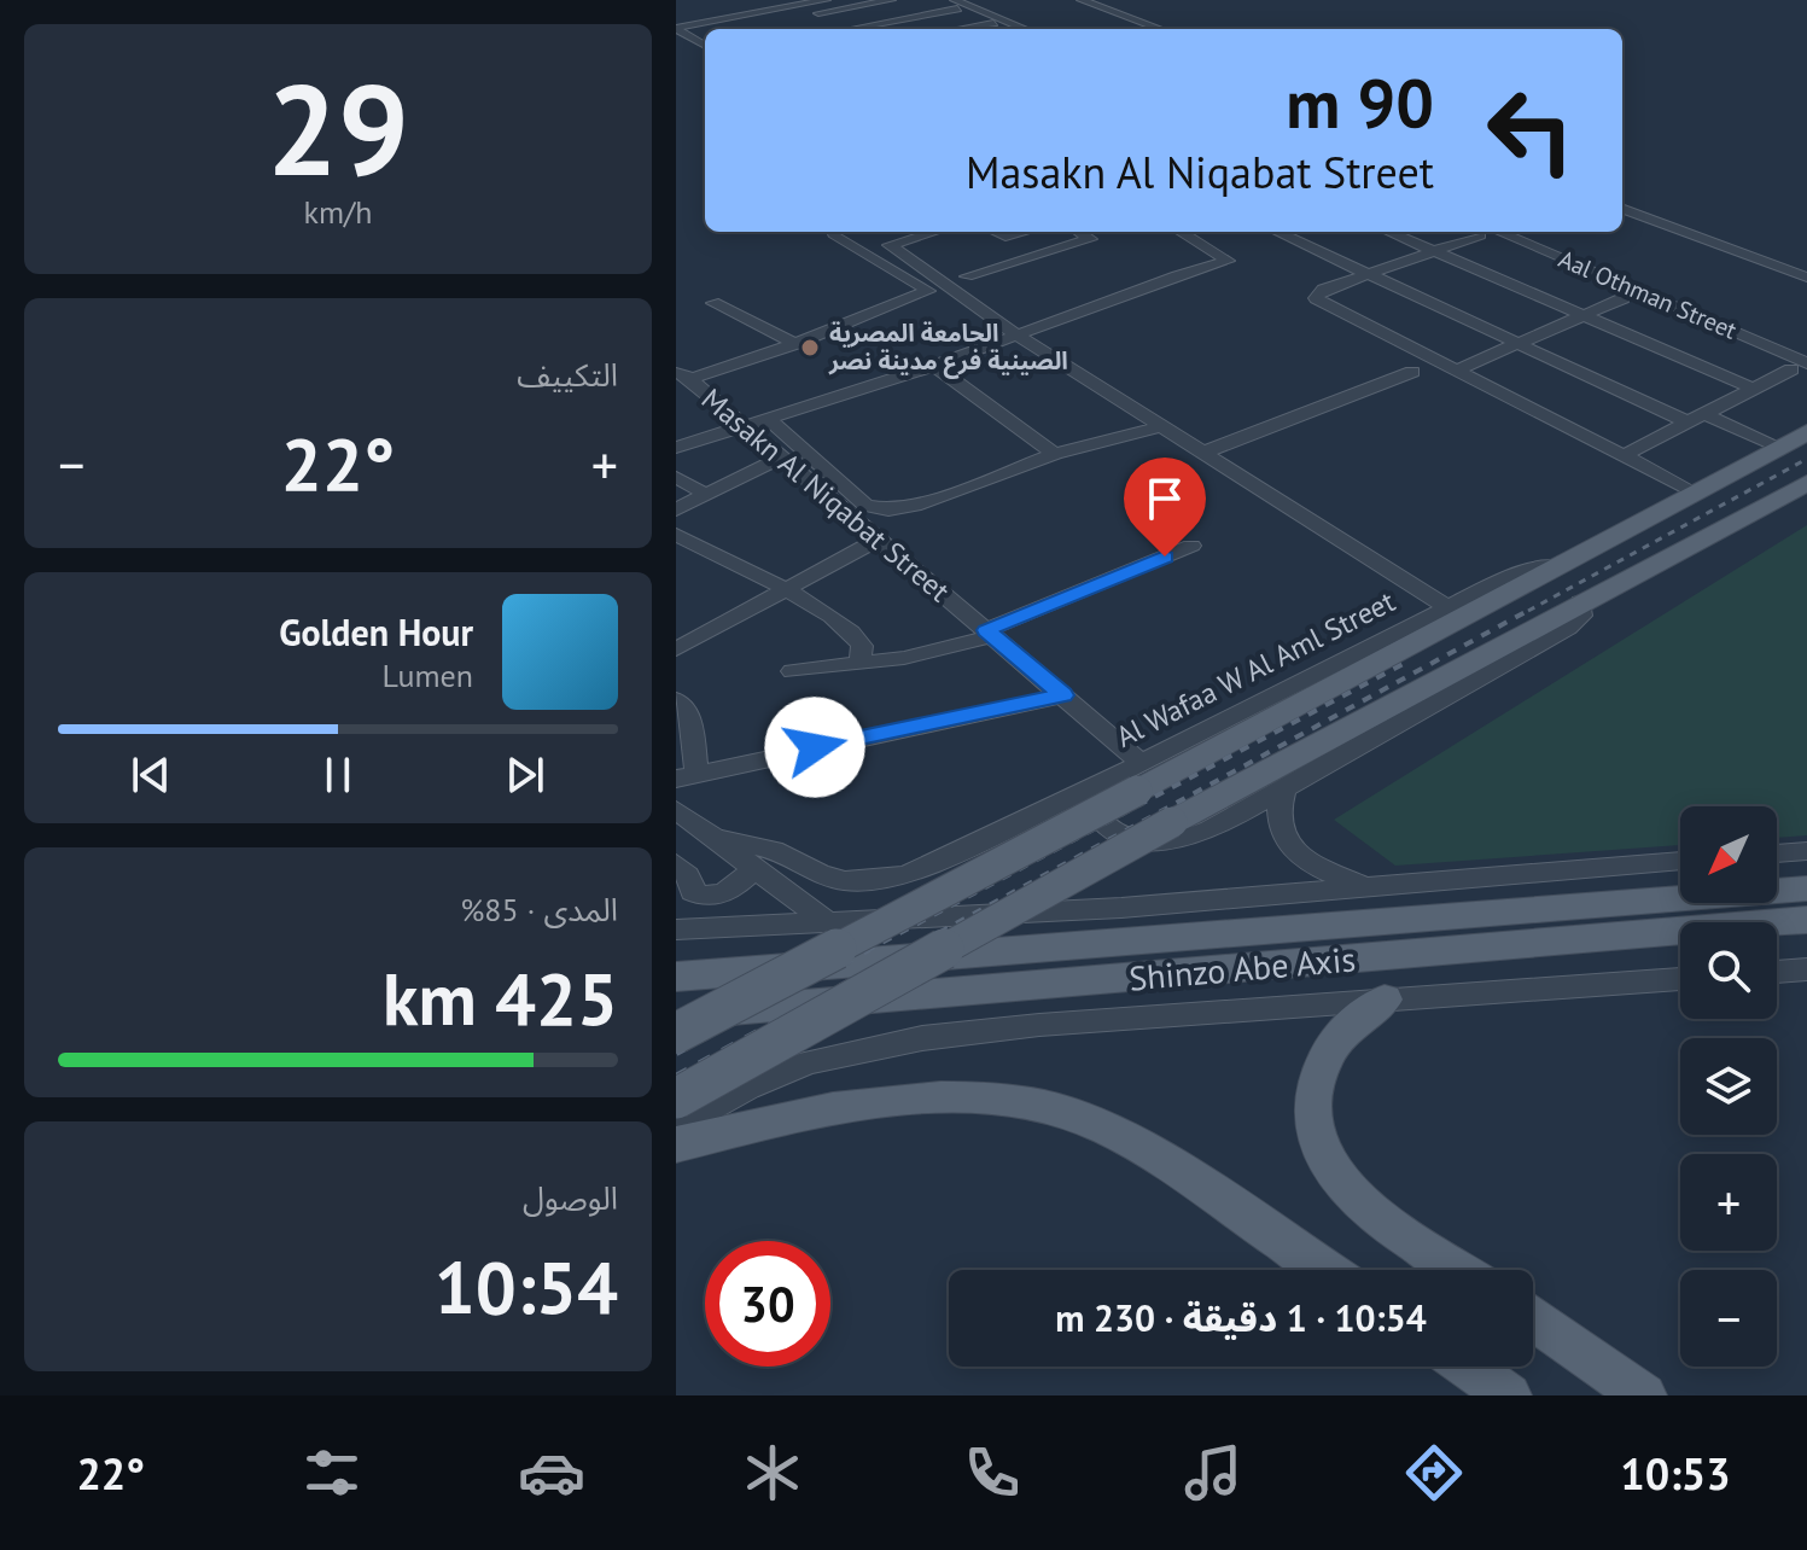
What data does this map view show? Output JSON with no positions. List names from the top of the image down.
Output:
{
  "streets": {
    "main road": ["Al Wafaa W Al Aml Street", "Shinzo Abe Axis"],
    "street": ["Aal Othman Street", "Masakn Al Niqabat Street"]
  },
  "crossings": [
    ["Masakn Al Niqabat Street", "Al Wafaa W Al Aml Street"]
  ],
  "places": ["الجامعة المصرية الصينية فرع مدينة نصر"],
  "north": "bottom left",
  "page": {
    "tile": [
      ["29", "km/h"],
      "التكييف",
      ["المدى · 85%", "425 km"],
      ["الوصول", "10:54"]
    ],
    "turn": ["90 m", "Masakn Al Niqabat Street"],
    "heat": ["−", "22°", "+"],
    "song": ["Golden Hour", "Lumen"],
    "map_buttons": ["+", "−"],
    "limit": "30",
    "trip": "10:54 · 1 دقيقة · 230 m",
    "tabs": ["10:53", "22°"]
  }
}
